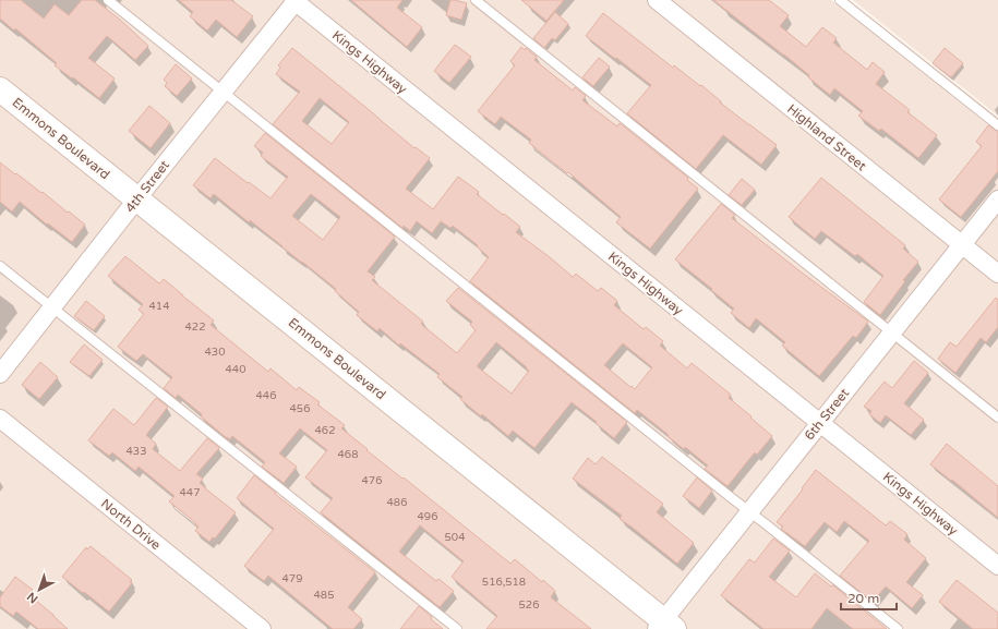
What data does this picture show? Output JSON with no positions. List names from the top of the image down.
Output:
{
  "streets": {
    "street": [
      "Kings Highway",
      "Highland Street",
      "Emmons Boulevard",
      "4th Street",
      "6th Street",
      "North Drive"
    ]
  },
  "crossings": [
    ["Kings Highway", "4th Street"],
    ["Kings Highway", "6th Street"],
    ["Highland Street", "6th Street"],
    ["Emmons Boulevard", "4th Street"],
    ["Emmons Boulevard", "6th Street"]
  ],
  "house_numbers": [
    "414",
    "422",
    "430",
    "440",
    "446",
    "456",
    "462",
    "433",
    "468",
    "476",
    "447",
    "486",
    "496",
    "504",
    "479",
    "516,518",
    "485",
    "526"
  ],
  "scale_bar": "20 m",
  "north": "bottom left"
}
